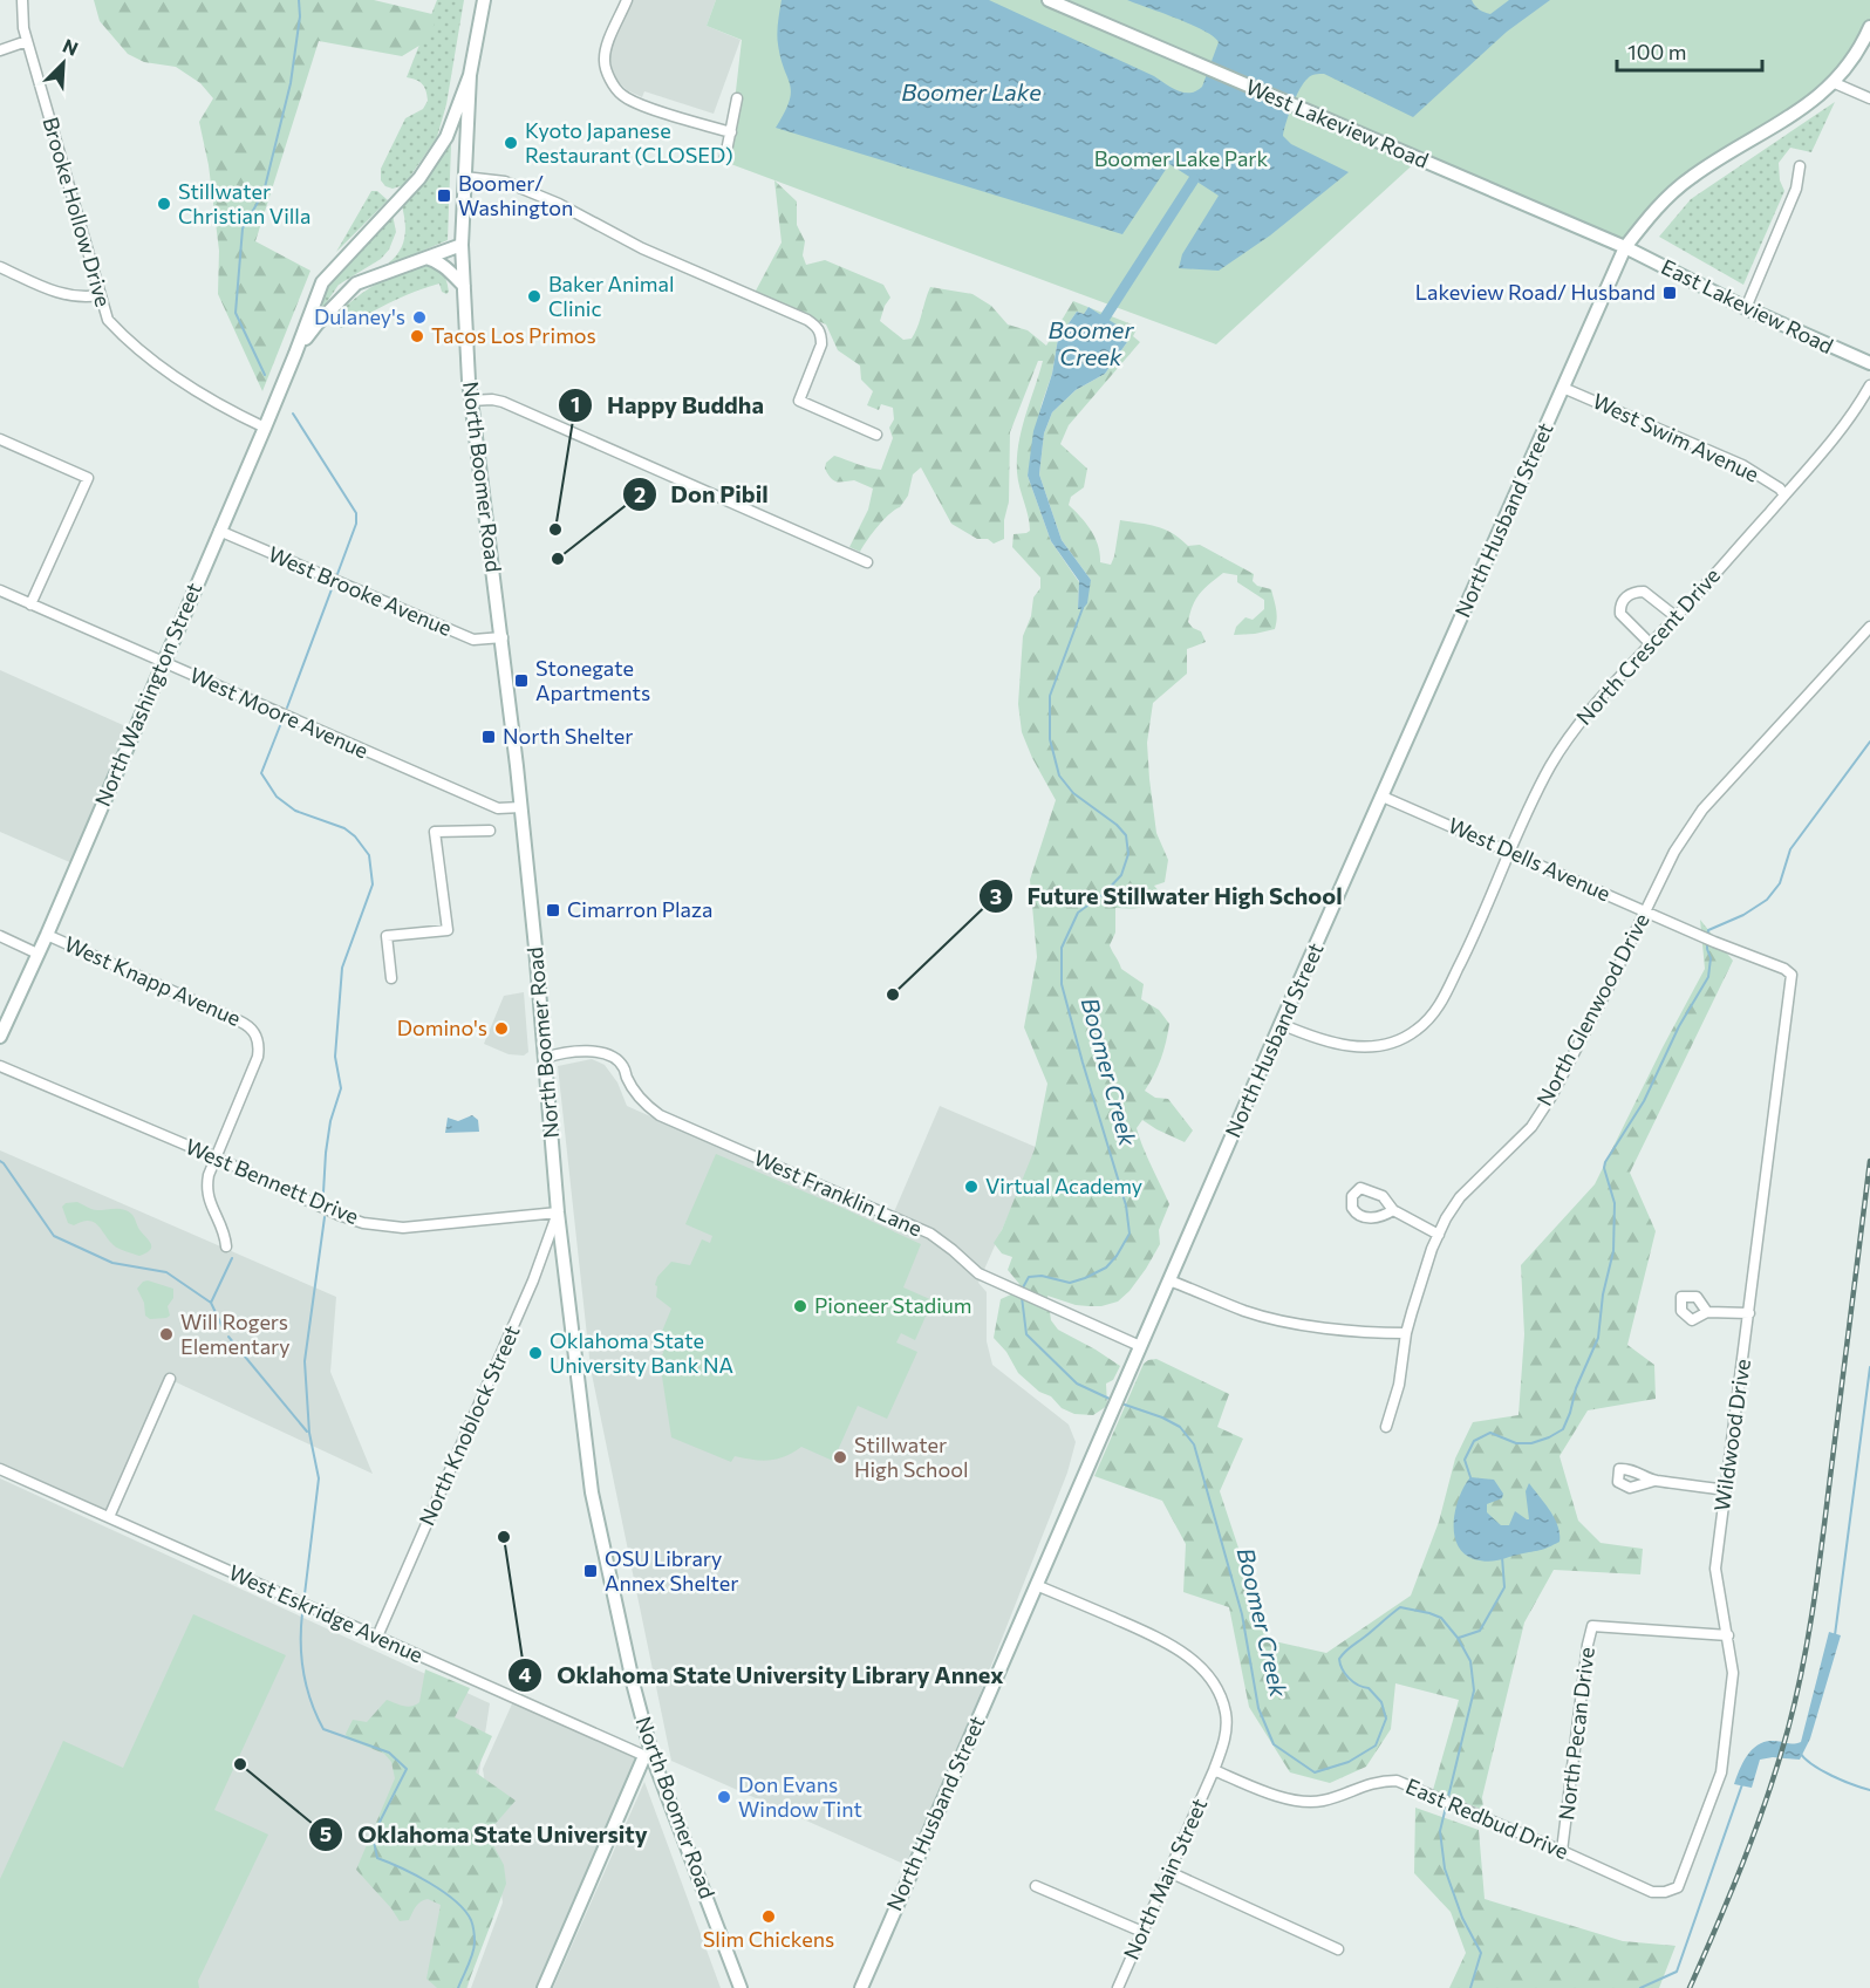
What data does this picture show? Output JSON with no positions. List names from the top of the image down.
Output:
{
  "streets": {
    "main road": [
      "West Lakeview Road",
      "East Lakeview Road",
      "North Boomer Road",
      "North Husband Street",
      "North Washington Street"
    ],
    "street": [
      "Brooke Hollow Drive",
      "West Swim Avenue",
      "West Brooke Avenue",
      "North Crescent Drive",
      "West Moore Avenue",
      "West Dells Avenue",
      "West Knapp Avenue",
      "North Glenwood Drive",
      "West Bennett Drive",
      "West Franklin Lane",
      "North Knoblock Street",
      "Wildwood Drive",
      "West Eskridge Avenue",
      "North Pecan Drive",
      "East Redbud Drive",
      "North Main Street"
    ]
  },
  "crossings": [
    ["West Lakeview Road", "East Lakeview Road"],
    ["West Lakeview Road", "North Husband Street"],
    ["Brooke Hollow Drive", "North Washington Street"],
    ["East Lakeview Road", "North Husband Street"],
    ["West Swim Avenue", "North Husband Street"],
    ["West Swim Avenue", "North Crescent Drive"],
    ["North Boomer Road", "West Brooke Avenue"],
    ["North Boomer Road", "North Washington Street"],
    ["North Boomer Road", "West Moore Avenue"],
    ["North Boomer Road", "West Bennett Drive"],
    ["North Boomer Road", "West Franklin Lane"],
    ["North Boomer Road", "North Knoblock Street"],
    ["North Boomer Road", "West Eskridge Avenue"],
    ["North Husband Street", "North Crescent Drive"],
    ["North Husband Street", "West Dells Avenue"],
    ["North Husband Street", "West Franklin Lane"],
    ["North Husband Street", "North Main Street"],
    ["West Brooke Avenue", "North Washington Street"],
    ["North Crescent Drive", "West Dells Avenue"],
    ["North Washington Street", "West Moore Avenue"],
    ["North Washington Street", "West Knapp Avenue"],
    ["West Dells Avenue", "North Glenwood Drive"],
    ["West Dells Avenue", "Wildwood Drive"],
    ["West Knapp Avenue", "West Bennett Drive"],
    ["West Bennett Drive", "North Knoblock Street"],
    ["North Knoblock Street", "West Eskridge Avenue"],
    ["Wildwood Drive", "North Pecan Drive"],
    ["Wildwood Drive", "East Redbud Drive"],
    ["North Pecan Drive", "East Redbud Drive"],
    ["East Redbud Drive", "North Main Street"]
  ],
  "water": ["Boomer Lake", "Boomer Creek"],
  "parks": ["Boomer Lake Park"],
  "places": {
    "other": [
      "Kyoto Japanese Restaurant (CLOSED)",
      "Stillwater Christian Villa",
      "Baker Animal Clinic",
      "Dulaney's",
      "Tacos Los Primos",
      "Happy Buddha",
      "Don Pibil",
      "Future Stillwater High School",
      "Domino's",
      "Virtual Academy",
      "Pioneer Stadium",
      "Will Rogers Elementary",
      "Oklahoma State University Bank NA",
      "Stillwater High School",
      "Oklahoma State University Library Annex",
      "Oklahoma State University",
      "Don Evans Window Tint",
      "Slim Chickens"
    ],
    "transit": [
      "Boomer/ Washington",
      "Lakeview Road/ Husband",
      "Stonegate Apartments",
      "North Shelter",
      "Cimarron Plaza",
      "OSU Library Annex Shelter"
    ]
  },
  "scale_bar": "100 m",
  "north": "top right"
}
